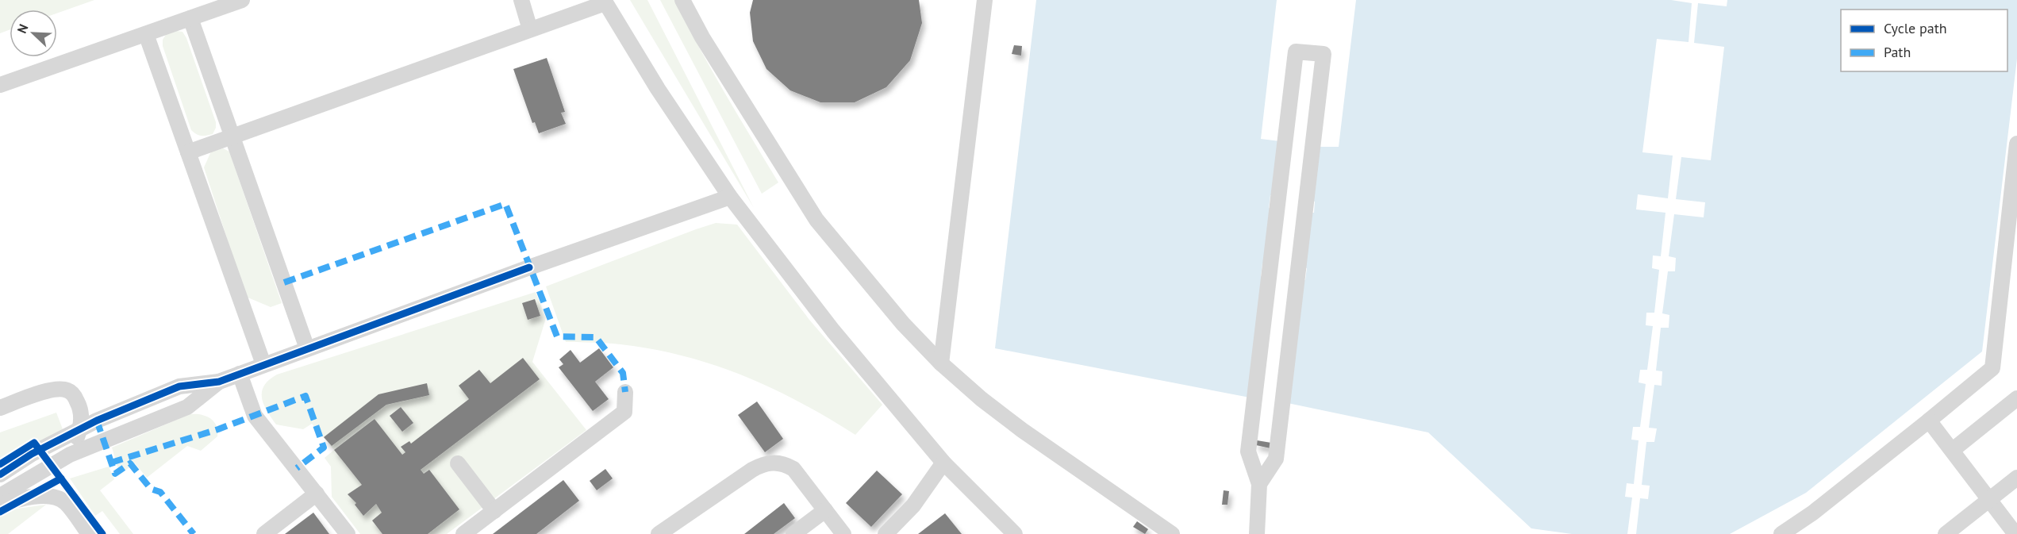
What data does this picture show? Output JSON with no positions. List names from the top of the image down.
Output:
{
  "legend": ["Cycle path", "Path"],
  "north": "top left"
}
